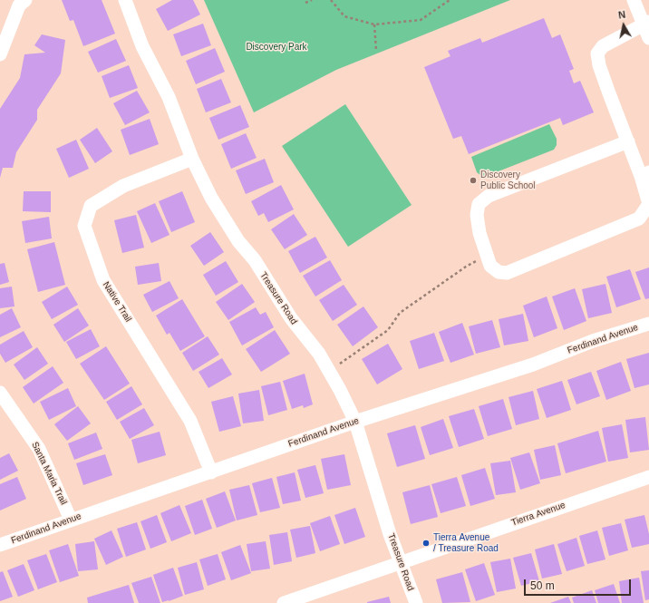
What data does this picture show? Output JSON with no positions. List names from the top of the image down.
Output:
{
  "streets": {
    "street": [
      "Treasure Road",
      "Native Trail",
      "Ferdinand Avenue",
      "Santa Maria Trail",
      "Tierra Avenue"
    ]
  },
  "crossings": [
    ["Treasure Road", "Native Trail"],
    ["Treasure Road", "Ferdinand Avenue"],
    ["Treasure Road", "Tierra Avenue"],
    ["Native Trail", "Ferdinand Avenue"],
    ["Ferdinand Avenue", "Santa Maria Trail"]
  ],
  "parks": ["Discovery Park"],
  "places": ["Discovery Public School", "Tierra Avenue / Treasure Road"],
  "scale_bar": "50 m",
  "north": "top"
}
